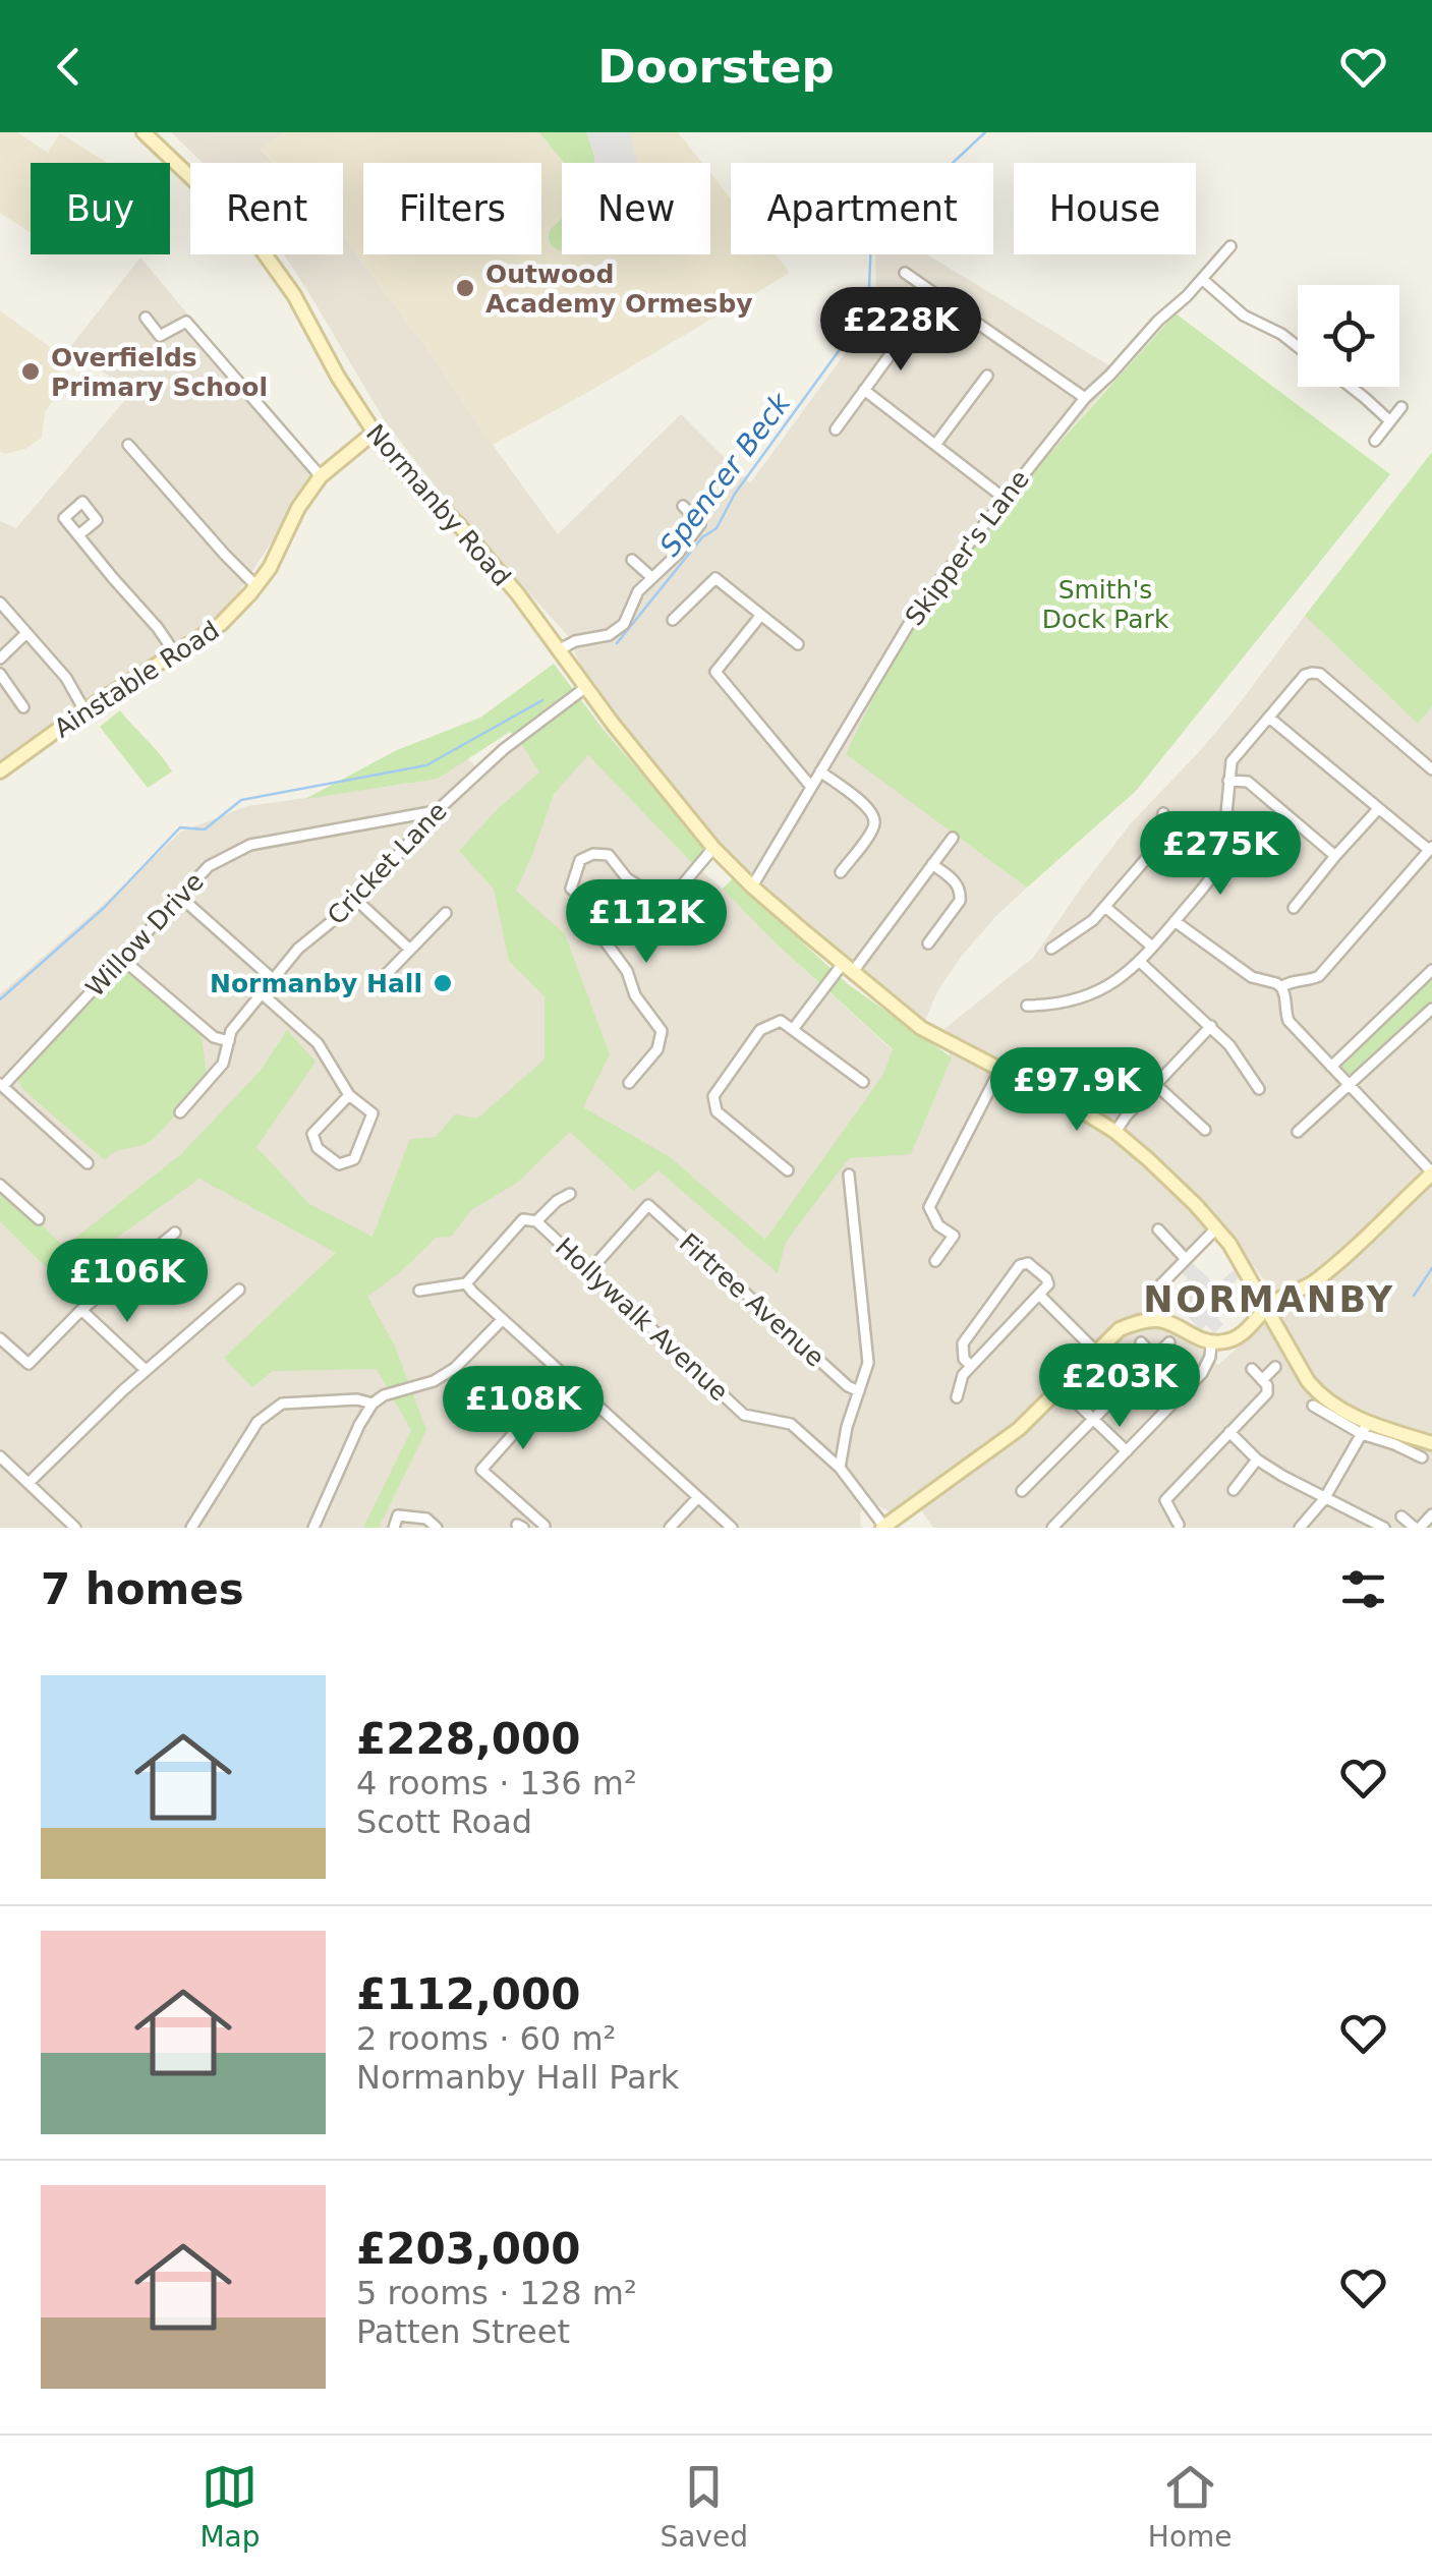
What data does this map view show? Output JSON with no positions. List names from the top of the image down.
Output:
{
  "streets": {
    "main road": ["Normanby Road", "Ainstable Road"],
    "street": [
      "Skipper's Lane",
      "Cricket Lane",
      "Willow Drive",
      "Firtree Avenue",
      "Hollywalk Avenue"
    ]
  },
  "crossings": [
    ["Normanby Road", "Skipper's Lane"],
    ["Normanby Road", "Ainstable Road"],
    ["Normanby Road", "Cricket Lane"],
    ["Cricket Lane", "Willow Drive"],
    ["Firtree Avenue", "Hollywalk Avenue"]
  ],
  "districts": ["NORMANBY"],
  "water": ["Spencer Beck"],
  "parks": ["Smith's Dock Park"],
  "places": ["Outwood Academy Ormesby", "Overfields Primary School", "Normanby Hall"],
  "page": {
    "header": "Doorstep",
    "chip": [
      "Buy",
      "Rent",
      "Filters",
      "New",
      "Apartment",
      "House"
    ],
    "price": [
      "£228K",
      "£275K",
      "£112K",
      "£97.9K",
      "£106K",
      "£203K",
      "£108K"
    ],
    "heading": "7 homes",
    "list": [
      {
        "name": "£228,000",
        "note": "4 rooms · 136 m² · Scott Road"
      },
      {
        "name": "£112,000",
        "note": "2 rooms · 60 m² · Normanby Hall Park"
      },
      {
        "name": "£203,000",
        "note": "5 rooms · 128 m² · Patten Street"
      }
    ],
    "tabs": ["Map", "Saved", "Home"]
  }
}
